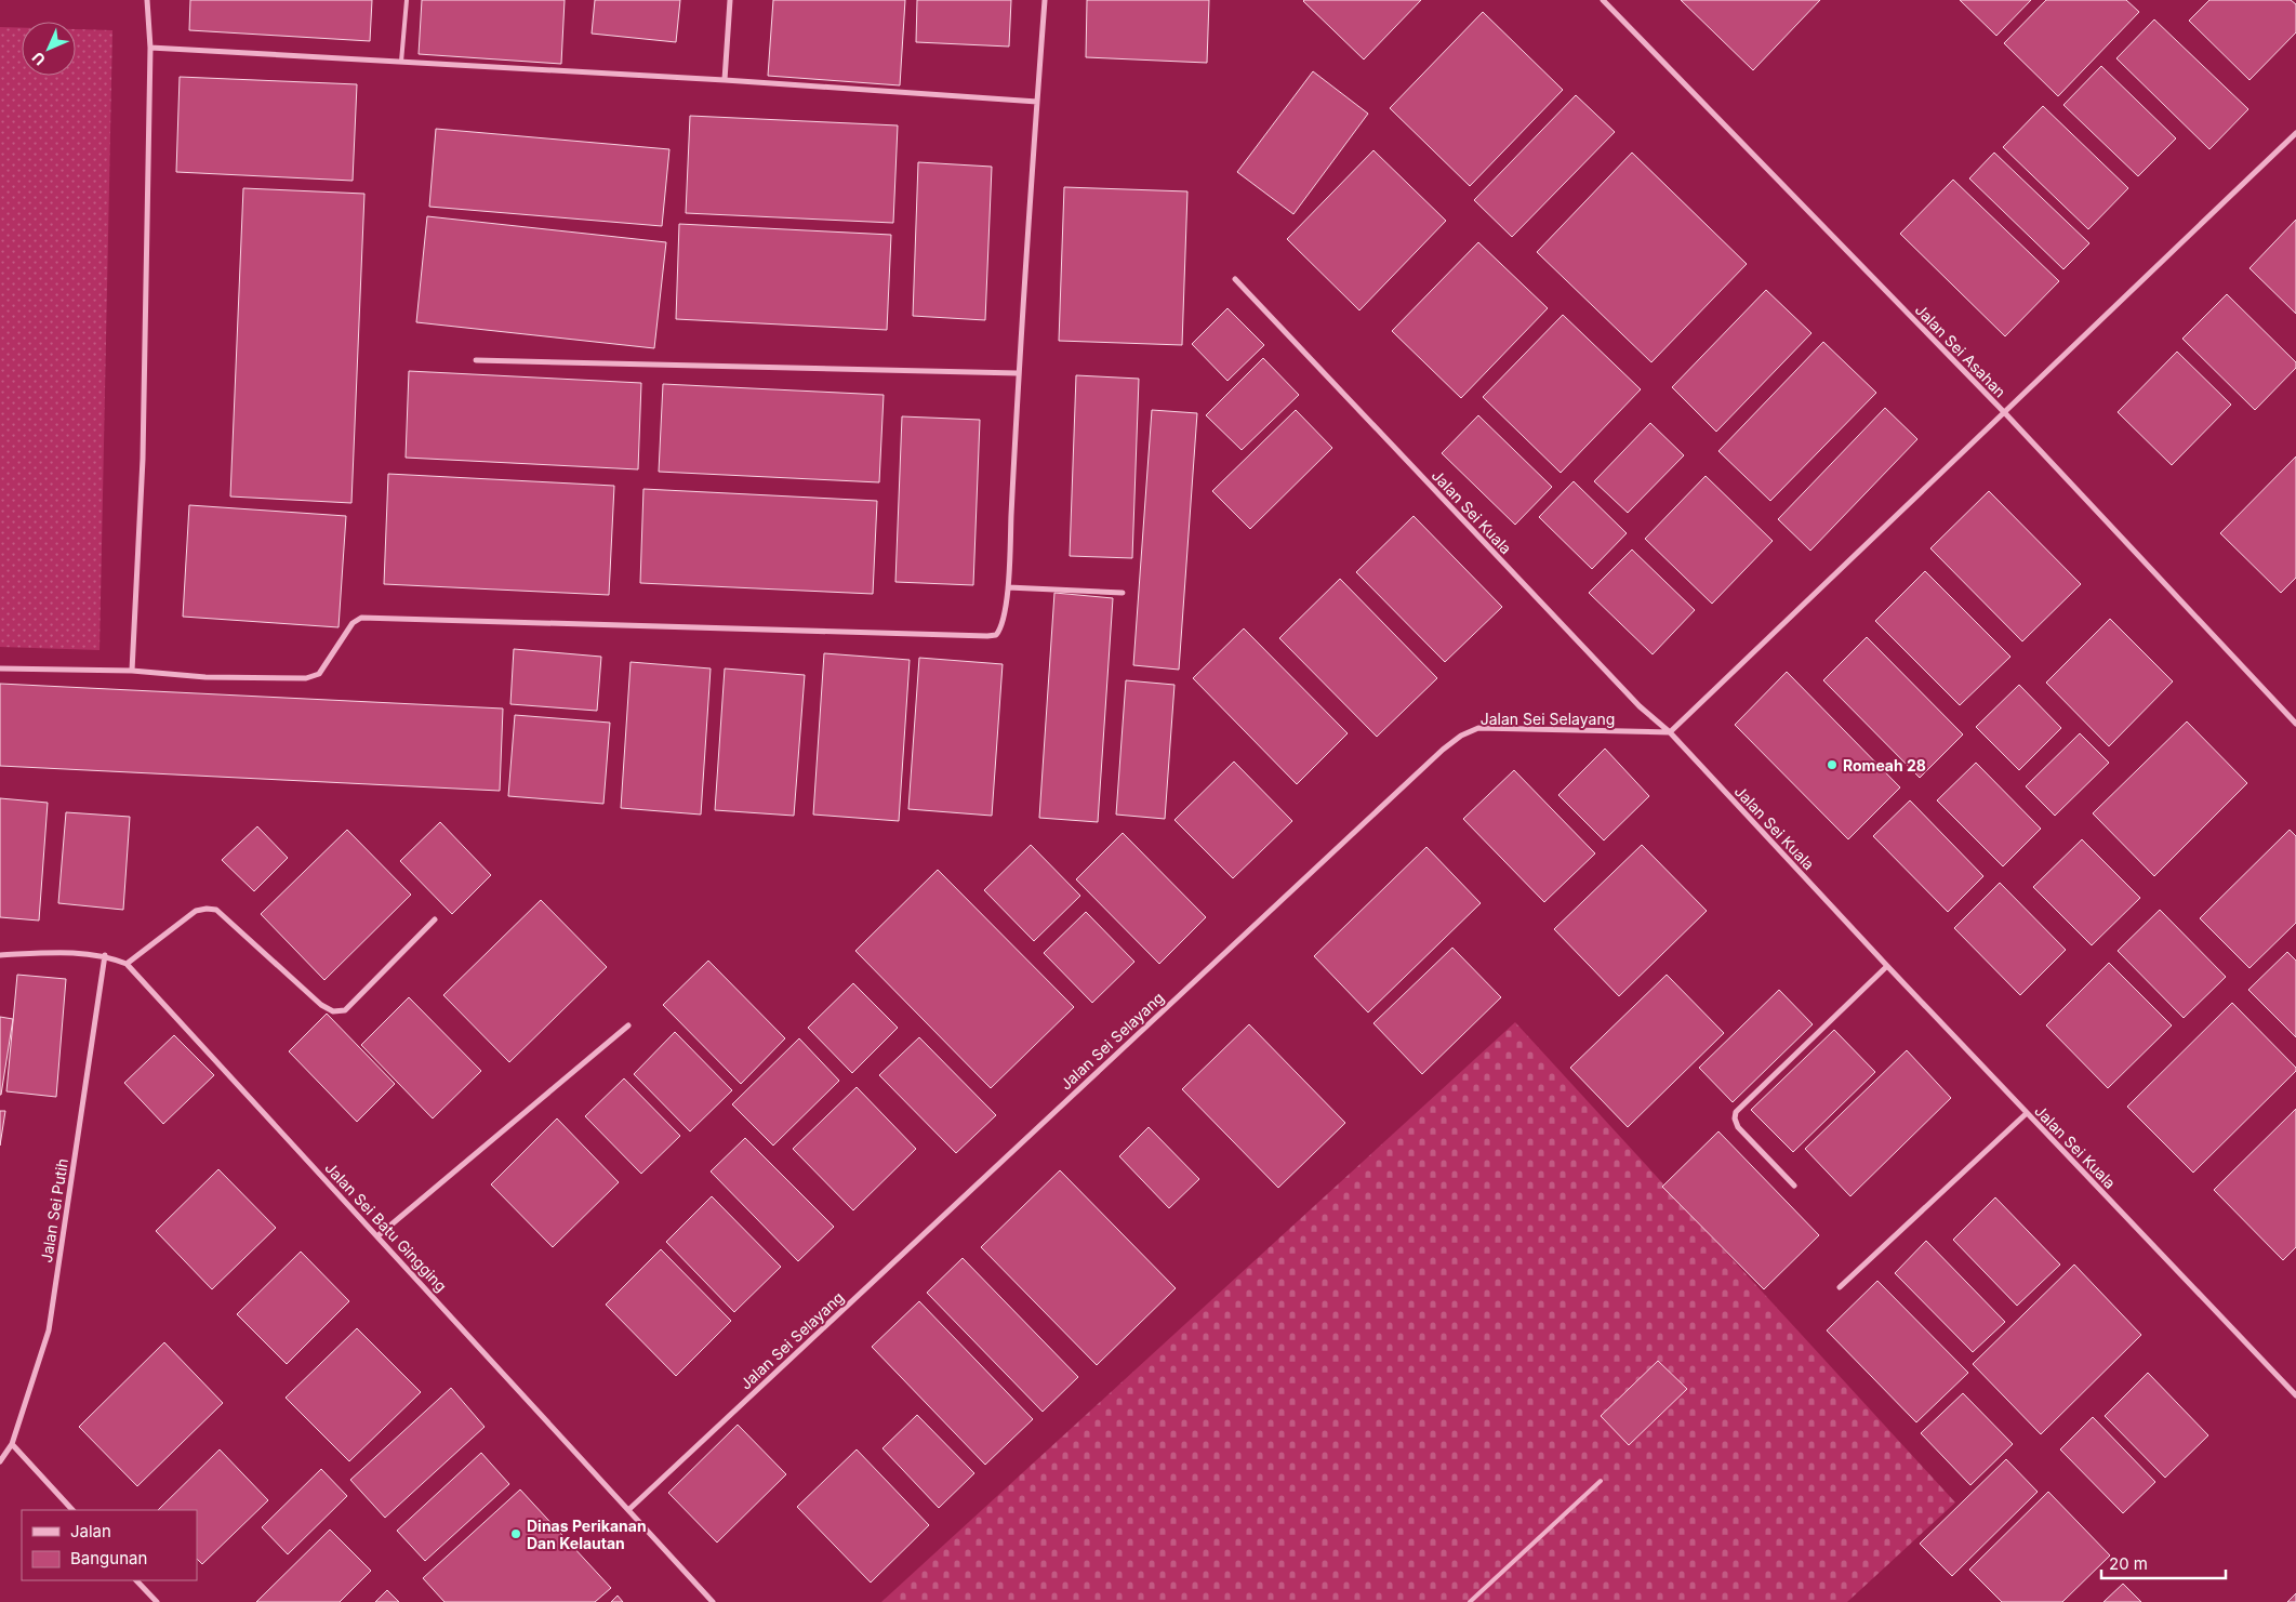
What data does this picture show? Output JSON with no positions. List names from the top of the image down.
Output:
{
  "streets": {
    "street": [
      "Jalan Sei Asahan",
      "Jalan Sei Kuala",
      "Jalan Sei Selayang",
      "Jalan Sei Putih",
      "Jalan Sei Batu Gingging"
    ]
  },
  "crossings": [
    ["Jalan Sei Kuala", "Jalan Sei Selayang"],
    ["Jalan Sei Selayang", "Jalan Sei Batu Gingging"],
    ["Jalan Sei Putih", "Jalan Sei Batu Gingging"]
  ],
  "places": ["Romeah 28", "Dinas Perikanan Dan Kelautan"],
  "legend": ["Jalan", "Bangunan"],
  "scale_bar": "20 m",
  "north": "bottom left"
}
